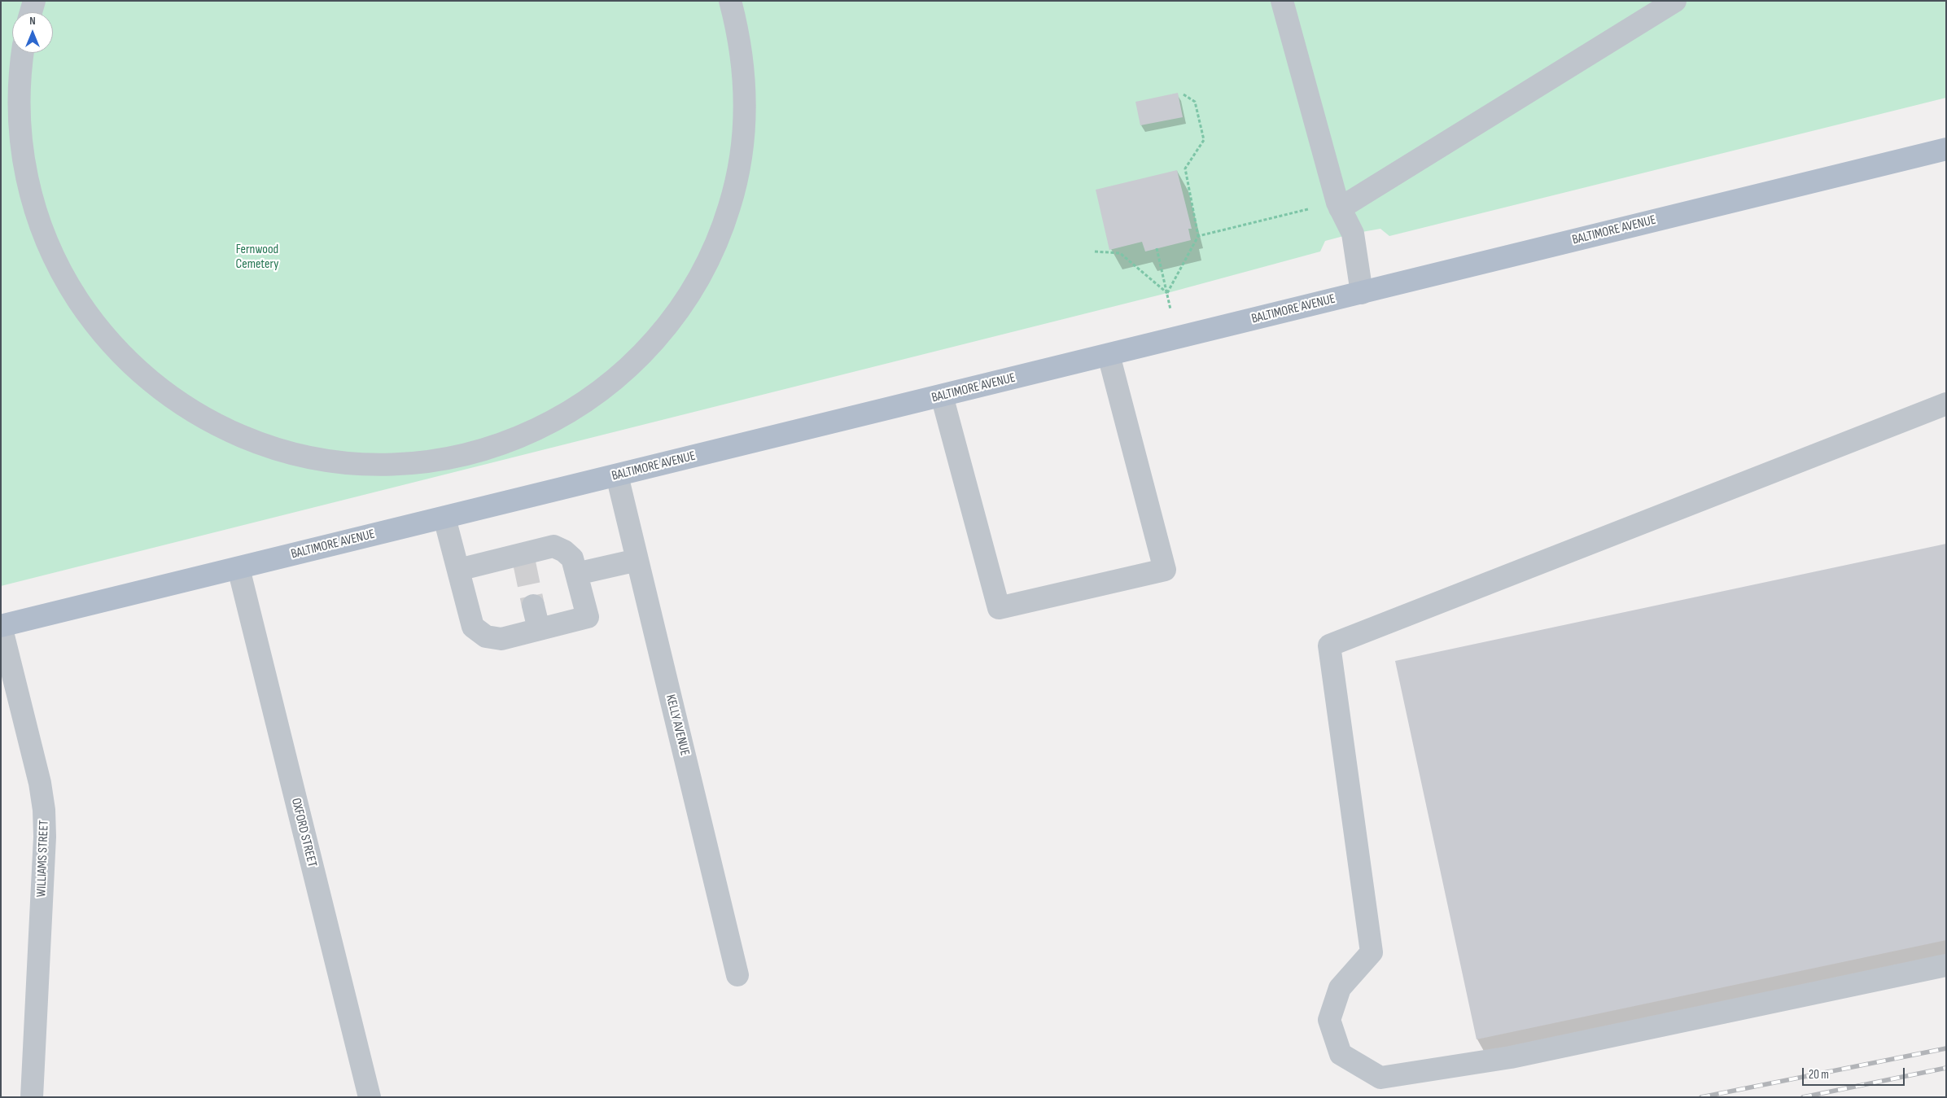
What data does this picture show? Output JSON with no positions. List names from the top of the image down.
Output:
{
  "streets": {
    "main road": ["BALTIMORE AVENUE"],
    "street": ["KELLY AVENUE", "OXFORD STREET", "WILLIAMS STREET"]
  },
  "crossings": [
    ["BALTIMORE AVENUE", "KELLY AVENUE"],
    ["BALTIMORE AVENUE", "OXFORD STREET"],
    ["BALTIMORE AVENUE", "WILLIAMS STREET"]
  ],
  "parks": ["Fernwood Cemetery"],
  "scale_bar": "20 m",
  "north": "top"
}
